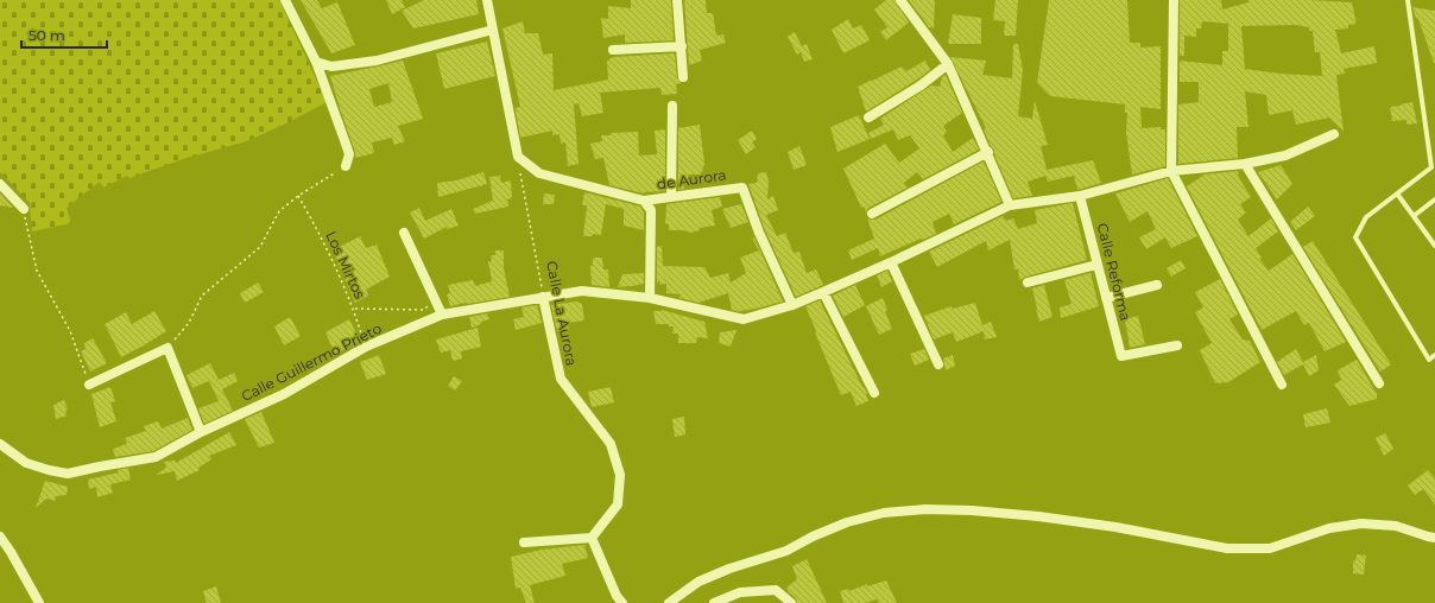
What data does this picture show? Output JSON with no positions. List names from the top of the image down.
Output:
{
  "streets": {
    "street": [
      "de Aurora",
      "Calle Reforma",
      "Calle La Aurora",
      "Calle Guillermo Prieto"
    ],
    "path": ["Los Mirtos"]
  },
  "crossings": [
    ["de Aurora", "Calle Guillermo Prieto"],
    ["Los Mirtos", "Calle Guillermo Prieto"],
    ["Calle Reforma", "Calle Guillermo Prieto"],
    ["Calle La Aurora", "Calle Guillermo Prieto"]
  ],
  "scale_bar": "50 m"
}
